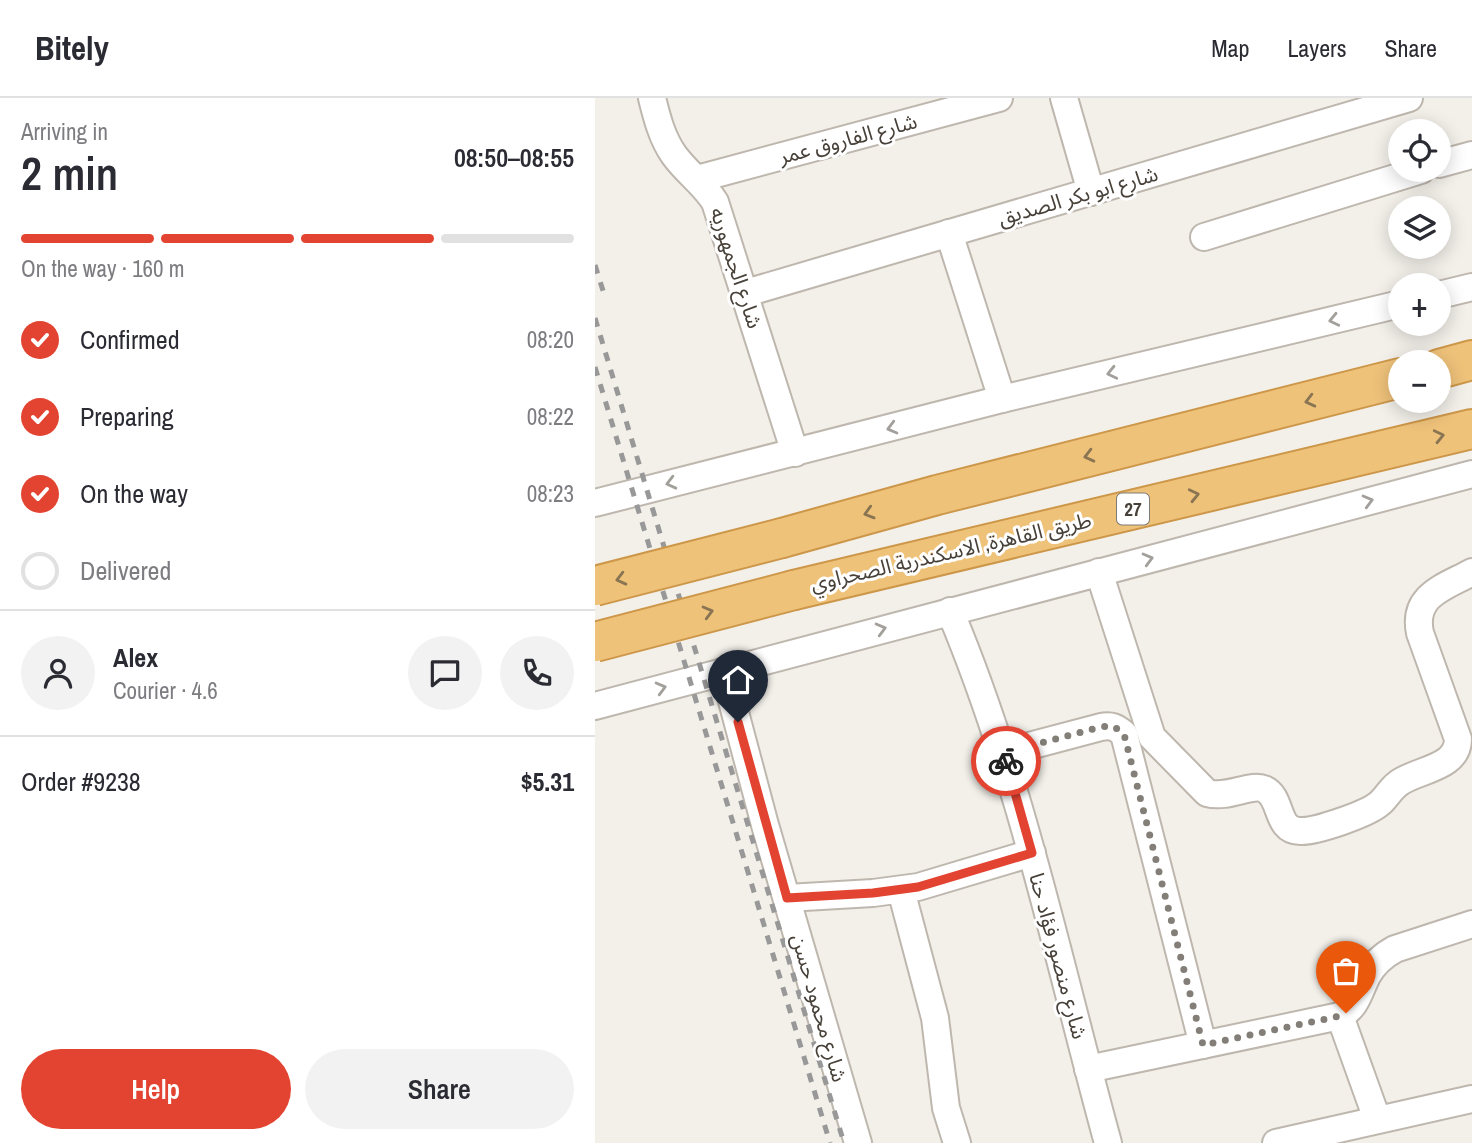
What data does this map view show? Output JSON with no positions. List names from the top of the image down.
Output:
{
  "streets": {
    "highway": ["27", "طريق القاهرة, الاسكندرية الصحراوي"],
    "street": [
      "شارع الفاروق عمر",
      "شارع ابو بكر الصديق",
      "شارع الجمهوريه",
      "شارع منصور فؤاد حنا",
      "شارع محمود حسن"
    ]
  },
  "crossings": [
    ["شارع الفاروق عمر", "شارع الجمهوريه"],
    ["شارع ابو بكر الصديق", "شارع الجمهوريه"]
  ],
  "page": {
    "header": "Bitely",
    "nav": ["Map", "Layers", "Share"],
    "heading": ["2 min", "Arriving in", "08:50–08:55"],
    "panel": [
      "Alex",
      "Courier · 4.6",
      "Order #9238",
      "$5.31"
    ],
    "map_buttons": ["+", "−"],
    "bar": "On the way · 160 m",
    "list": [
      ["Confirmed", "08:20"],
      ["Preparing", "08:22"],
      ["On the way", "08:23"],
      "Delivered"
    ],
    "buttons": ["Help", "Share"]
  }
}
